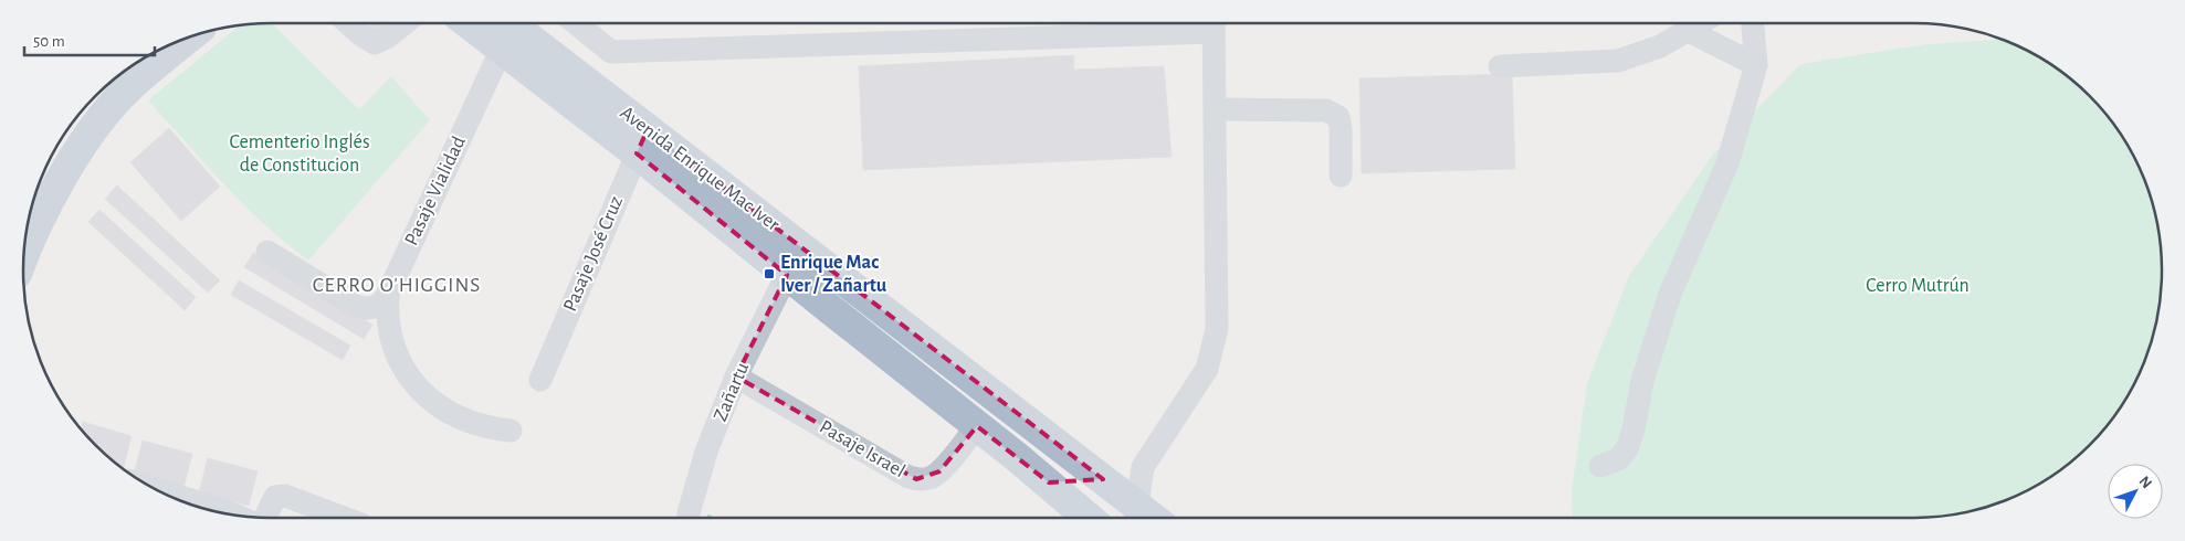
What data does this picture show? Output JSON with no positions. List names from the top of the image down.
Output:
{
  "streets": {
    "main road": ["Avenida Enrique Mac Iver"],
    "street": [
      "Pasaje Vialidad",
      "Pasaje José Cruz",
      "Zañartu",
      "Pasaje Israel"
    ]
  },
  "crossings": [
    ["Avenida Enrique Mac Iver", "Pasaje Vialidad"],
    ["Avenida Enrique Mac Iver", "Pasaje José Cruz"],
    ["Avenida Enrique Mac Iver", "Zañartu"],
    ["Avenida Enrique Mac Iver", "Pasaje Israel"],
    ["Zañartu", "Pasaje Israel"]
  ],
  "districts": ["CERRO O'HIGGINS"],
  "parks": ["Cementerio Inglés de Constitucion", "Cerro Mutrún"],
  "places": {
    "transit": ["Enrique Mac Iver / Zañartu"]
  },
  "scale_bar": "50 m",
  "north": "top right"
}
